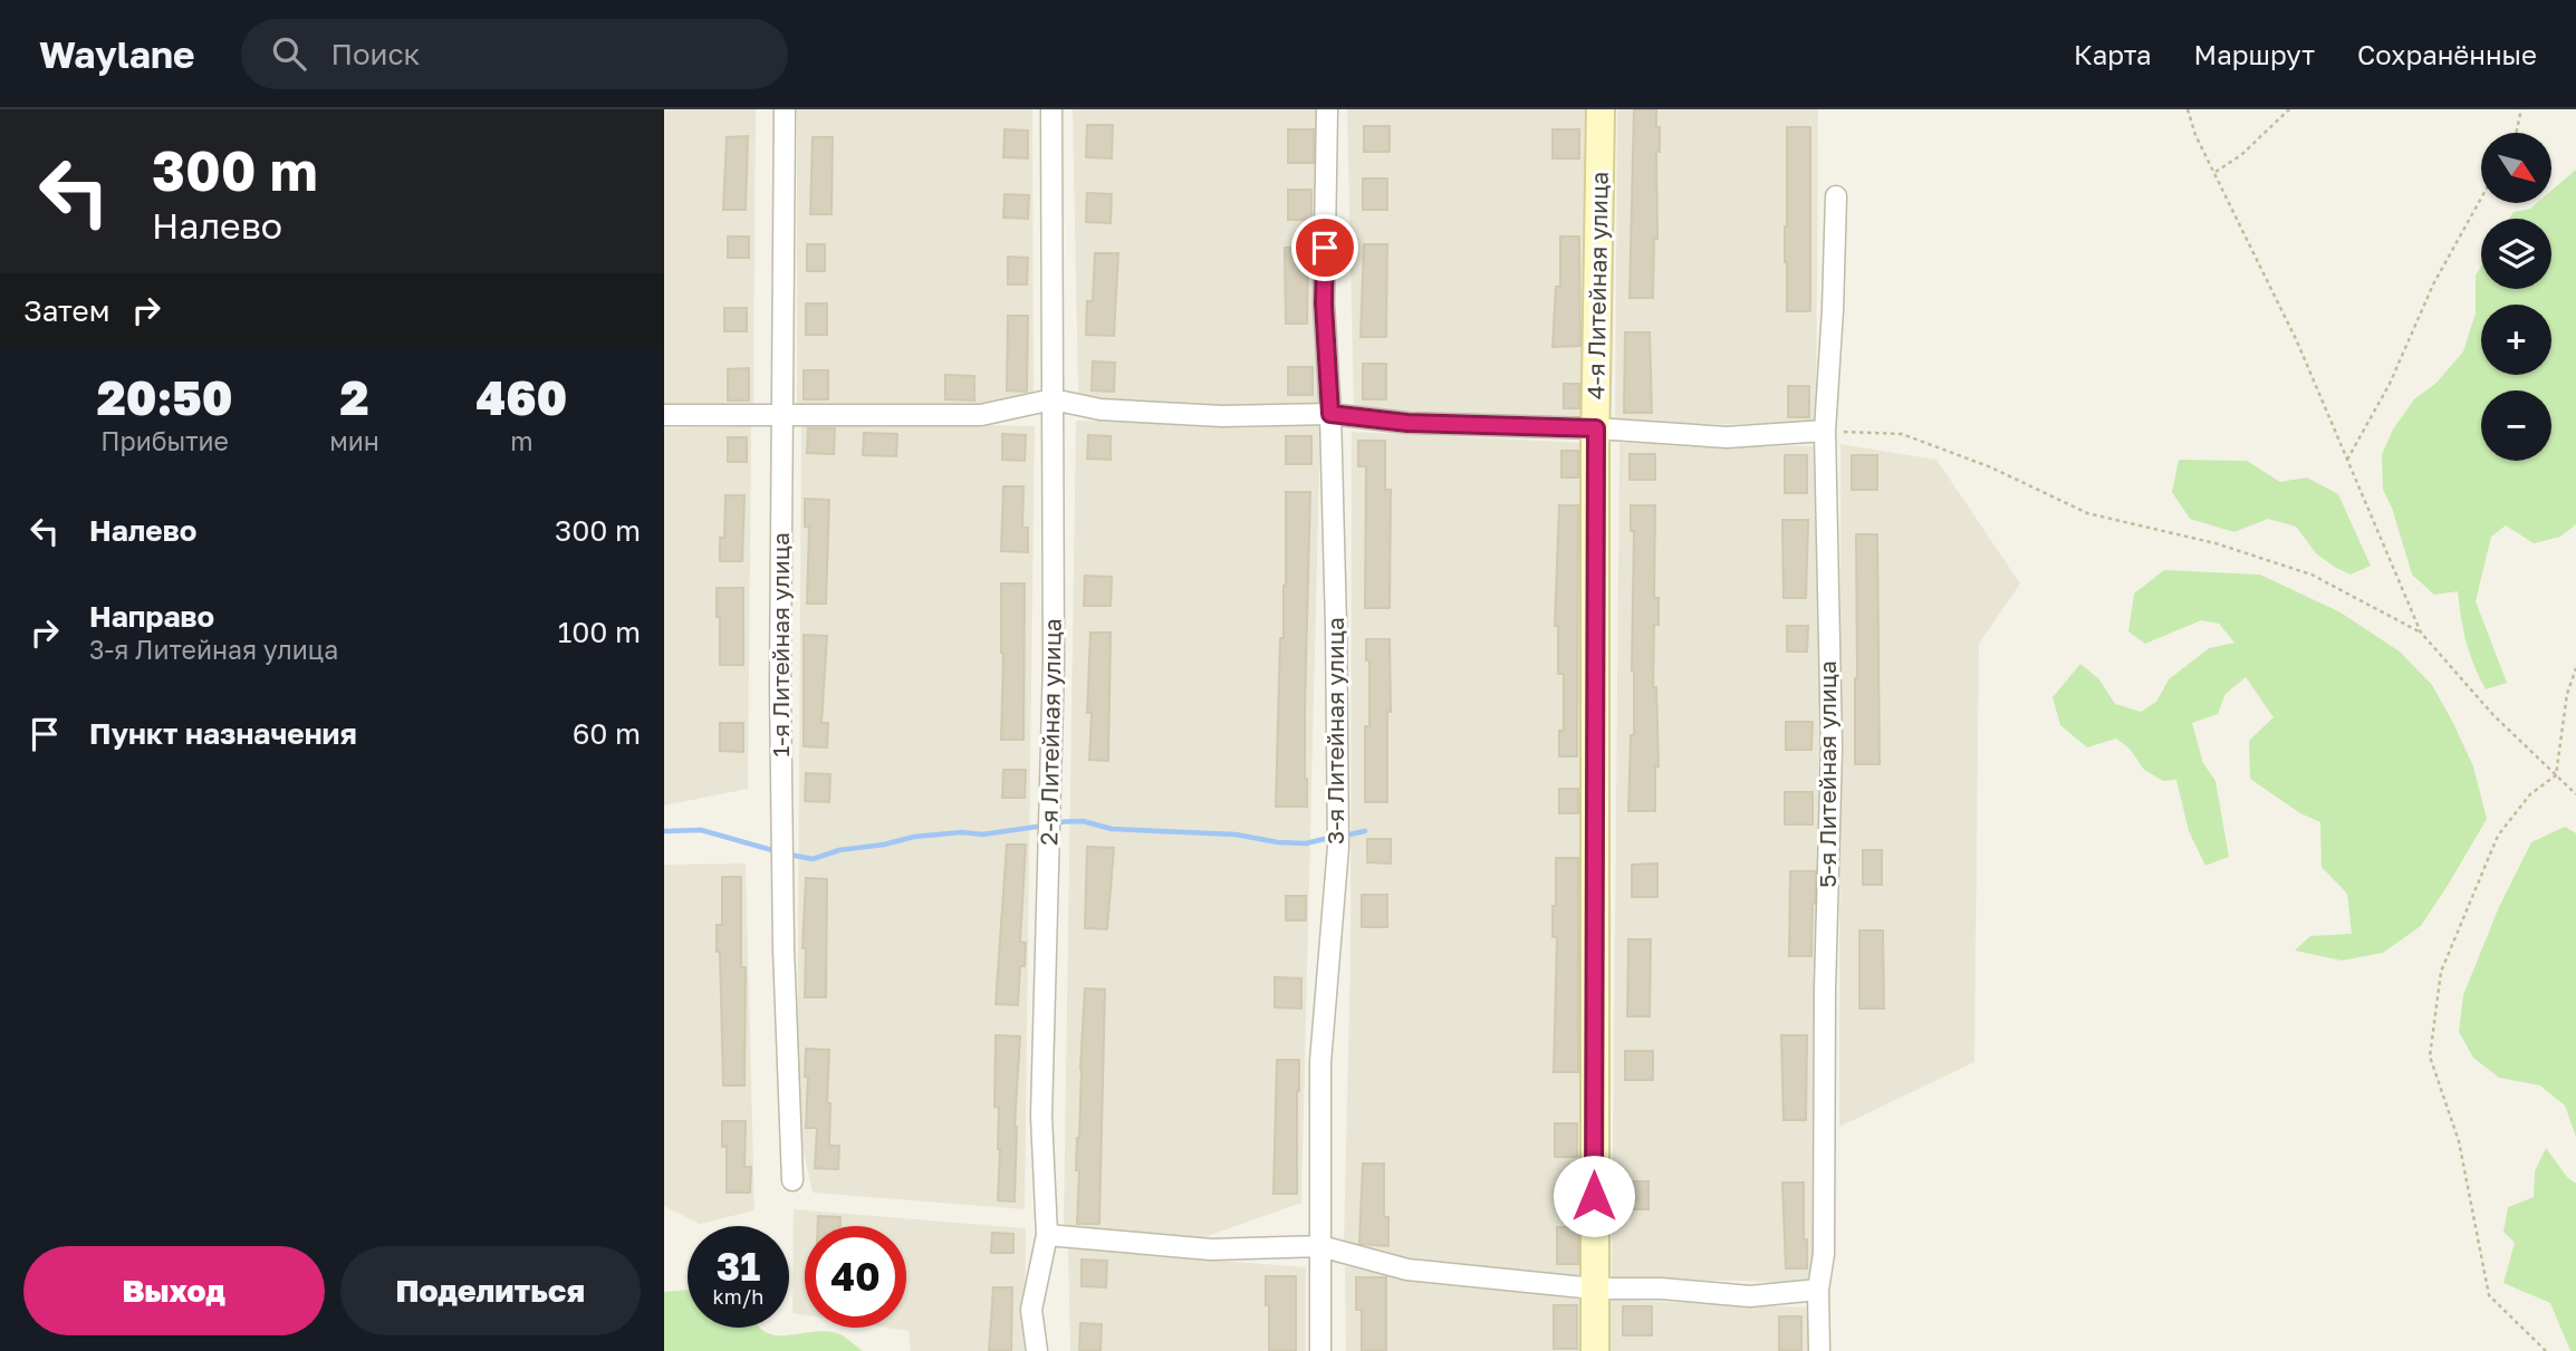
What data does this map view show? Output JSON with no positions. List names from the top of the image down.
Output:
{
  "streets": {
    "street": [
      "4-я Литейная улица",
      "1-я Литейная улица",
      "3-я Литейная улица",
      "2-я Литейная улица",
      "5-я Литейная улица"
    ]
  },
  "north": "bottom right",
  "page": {
    "header": "Waylane",
    "search": "Поиск",
    "nav": ["Карта", "Маршрут", "Сохранённые"],
    "turn": ["300 m", "Налево"],
    "map_buttons": ["+", "−"],
    "then": "Затем",
    "eta": [
      "20:50",
      "Прибытие",
      "2",
      "мин",
      "460",
      "m"
    ],
    "list": [
      {
        "name": "Налево",
        "value": "300 m"
      },
      {
        "name": "Направо",
        "note": "3-я Литейная улица",
        "value": "100 m"
      },
      {
        "name": "Пункт назначения",
        "value": "60 m"
      }
    ],
    "speed": "31 km/h",
    "limit": "40",
    "buttons": ["Выход", "Поделиться"]
  }
}
